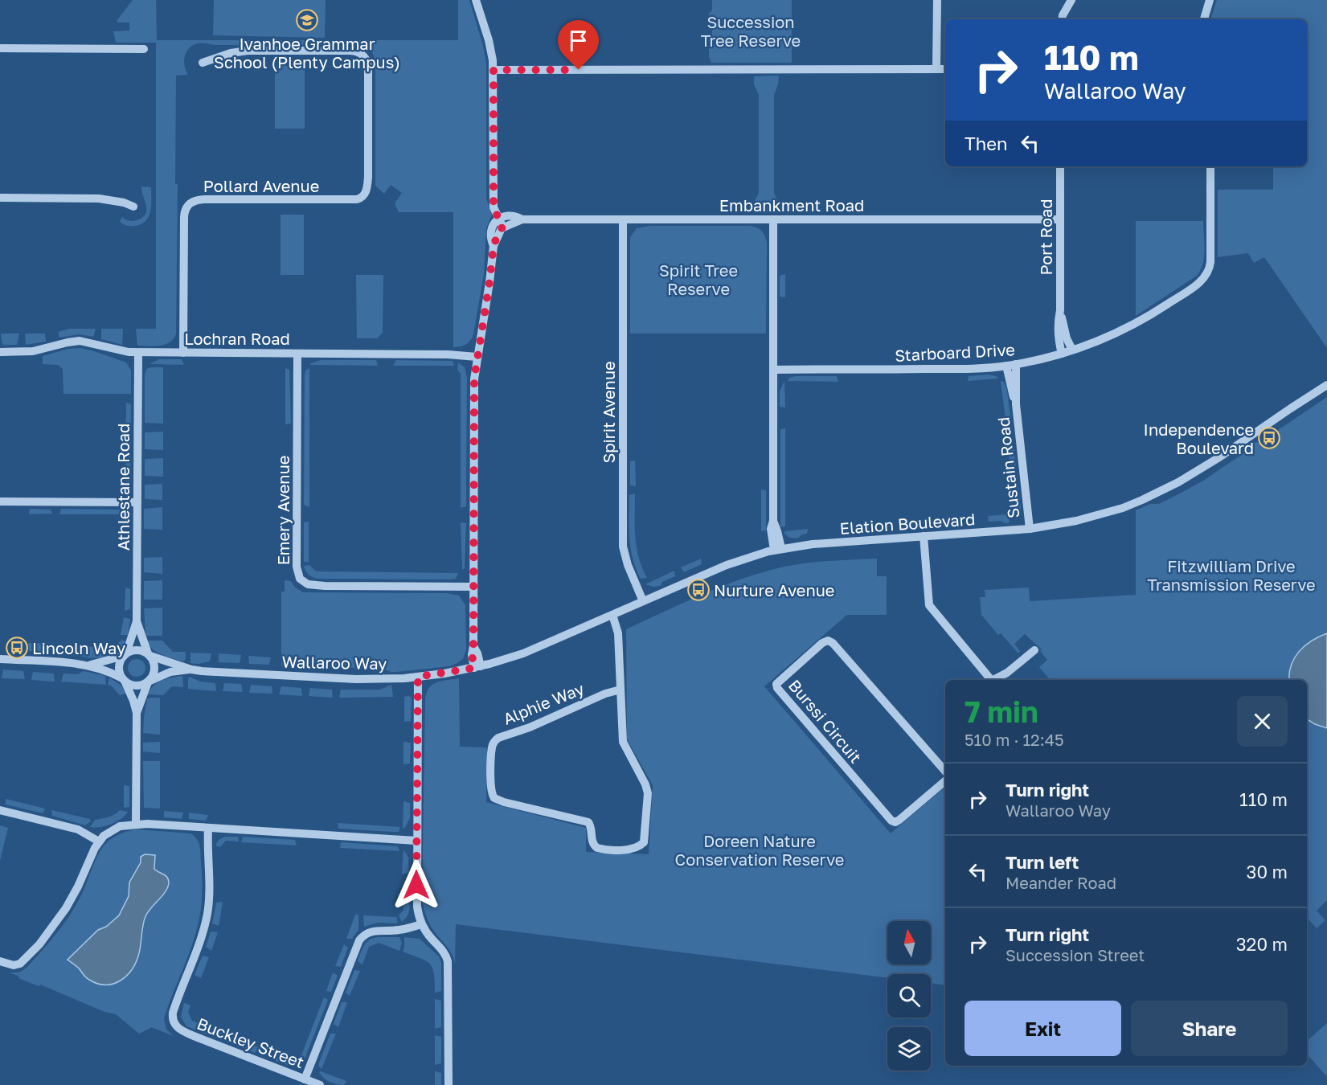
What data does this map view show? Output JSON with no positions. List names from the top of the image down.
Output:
{
  "streets": {
    "street": [
      "Pollard Avenue",
      "Embankment Road",
      "Port Road",
      "Lochran Road",
      "Starboard Drive",
      "Spirit Avenue",
      "Sustain Road",
      "Athlestane Road",
      "Emery Avenue",
      "Elation Boulevard",
      "Wallaroo Way",
      "Alphie Way",
      "Burssi Circuit",
      "Buckley Street"
    ]
  },
  "crossings": [
    ["Pollard Avenue", "Lochran Road"],
    ["Embankment Road", "Port Road"],
    ["Embankment Road", "Spirit Avenue"],
    ["Port Road", "Starboard Drive"],
    ["Lochran Road", "Athlestane Road"],
    ["Lochran Road", "Emery Avenue"],
    ["Starboard Drive", "Sustain Road"],
    ["Spirit Avenue", "Elation Boulevard"],
    ["Sustain Road", "Elation Boulevard"],
    ["Athlestane Road", "Wallaroo Way"],
    ["Elation Boulevard", "Wallaroo Way"],
    ["Elation Boulevard", "Alphie Way"]
  ],
  "parks": [
    "Succession Tree Reserve",
    "Spirit Tree Reserve",
    "Fitzwilliam Drive Transmission Reserve",
    "Doreen Nature Conservation Reserve"
  ],
  "places": {
    "school or university": ["Ivanhoe Grammar School (Plenty Campus)"],
    "bus stop": ["Independence Boulevard", "Nurture Avenue", "Lincoln Way"]
  },
  "north": "top",
  "page": {
    "turn": ["110 m", "Wallaroo Way"],
    "then": "Then",
    "heading": ["7 min", "510 m · 12:45"],
    "list": [
      {
        "name": "Turn right",
        "note": "Wallaroo Way",
        "value": "110 m"
      },
      {
        "name": "Turn left",
        "note": "Meander Road",
        "value": "30 m"
      },
      {
        "name": "Turn right",
        "note": "Succession Street",
        "value": "320 m"
      }
    ],
    "buttons": ["Exit", "Share"]
  }
}
